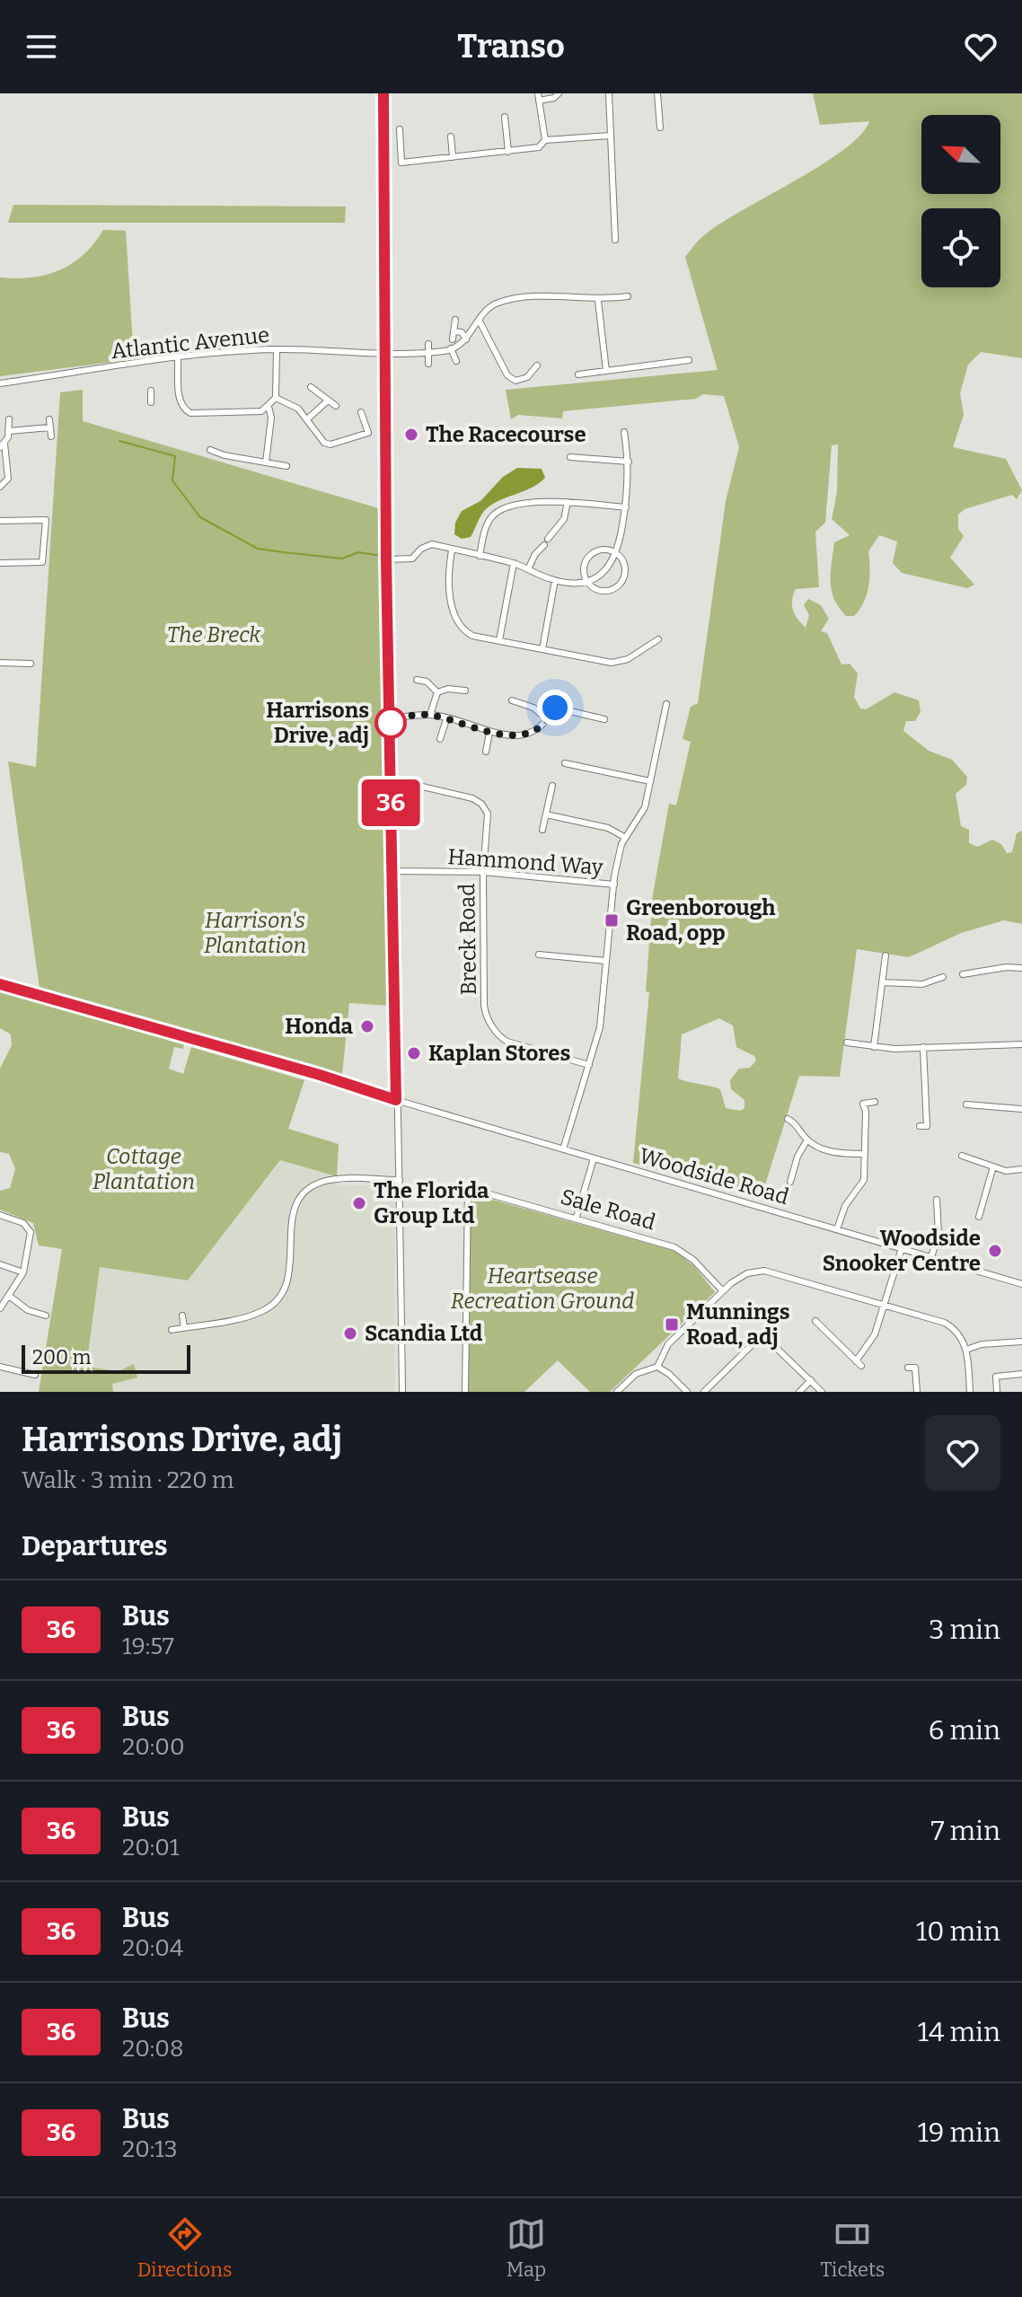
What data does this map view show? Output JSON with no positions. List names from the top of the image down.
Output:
{
  "streets": {
    "street": [
      "Atlantic Avenue",
      "Hammond Way",
      "Breck Road",
      "Woodside Road",
      "Sale Road"
    ]
  },
  "crossings": [
    ["Hammond Way", "Breck Road"]
  ],
  "parks": [
    "The Breck",
    "Harrison's Plantation",
    "Cottage Plantation",
    "Heartsease Recreation Ground"
  ],
  "places": {
    "other": [
      "The Racecourse",
      "Harrisons Drive, adj",
      "Honda",
      "Kaplan Stores",
      "The Florida Group Ltd",
      "Woodside Snooker Centre",
      "Scandia Ltd"
    ],
    "transit": ["Greenborough Road, opp", "Munnings Road, adj"]
  },
  "lines": ["bus line 36"],
  "scale_bar": "200 m",
  "north": "top left",
  "page": {
    "header": "Transo",
    "on_map": "36",
    "scale": "200 m",
    "heading": [
      ["Harrisons Drive, adj", "Walk · 3 min · 220 m"],
      "Departures"
    ],
    "list": [
      {
        "mark": "36",
        "name": "Bus",
        "note": "19:57",
        "value": "3 min"
      },
      {
        "mark": "36",
        "name": "Bus",
        "note": "20:00",
        "value": "6 min"
      },
      {
        "mark": "36",
        "name": "Bus",
        "note": "20:01",
        "value": "7 min"
      },
      {
        "mark": "36",
        "name": "Bus",
        "note": "20:04",
        "value": "10 min"
      },
      {
        "mark": "36",
        "name": "Bus",
        "note": "20:08",
        "value": "14 min"
      },
      {
        "mark": "36",
        "name": "Bus",
        "note": "20:13",
        "value": "19 min"
      }
    ],
    "tabs": ["Directions", "Map", "Tickets"]
  }
}
